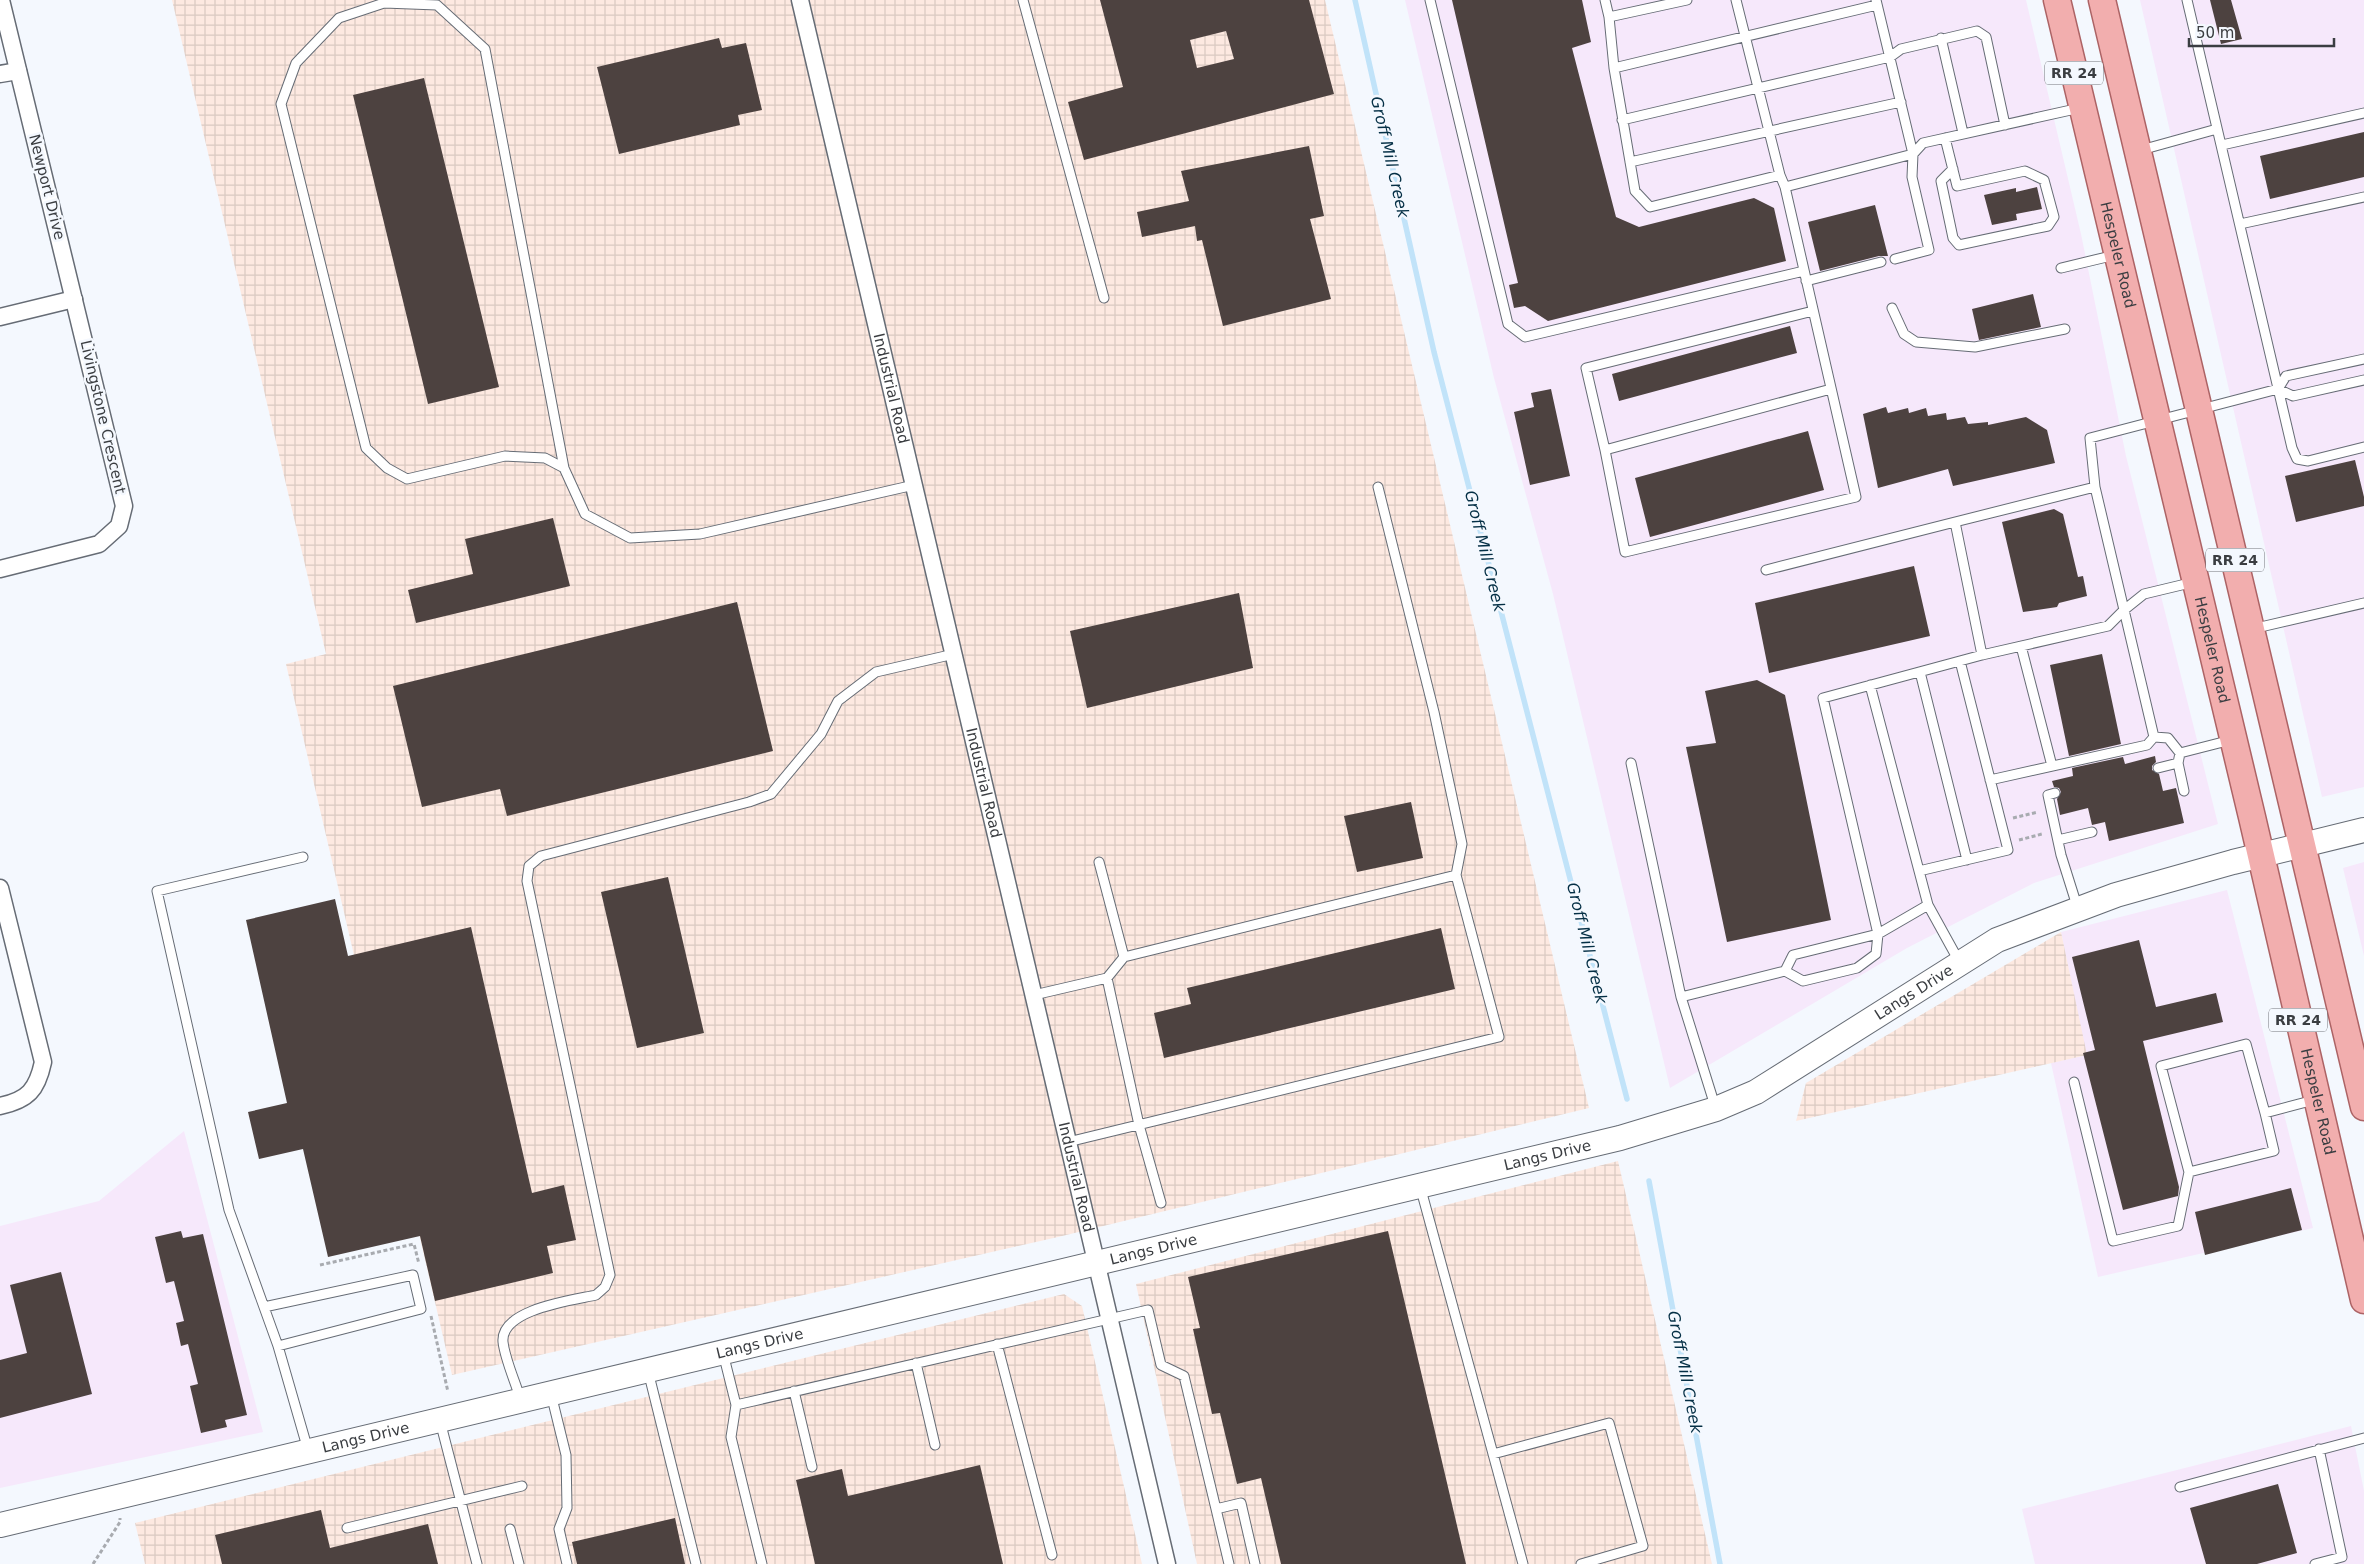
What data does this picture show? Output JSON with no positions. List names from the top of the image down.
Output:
{
  "streets": {
    "main road": ["RR 24", "Hespeler Road"],
    "street": [
      "Newport Drive",
      "Industrial Road",
      "Livingstone Crescent",
      "Langs Drive"
    ]
  },
  "crossings": [
    ["RR 24", "Langs Drive"],
    ["Newport Drive", "Livingstone Crescent"],
    ["Hespeler Road", "Langs Drive"],
    ["Industrial Road", "Langs Drive"]
  ],
  "water": ["Groff Mill Creek"],
  "scale_bar": "50 m"
}
